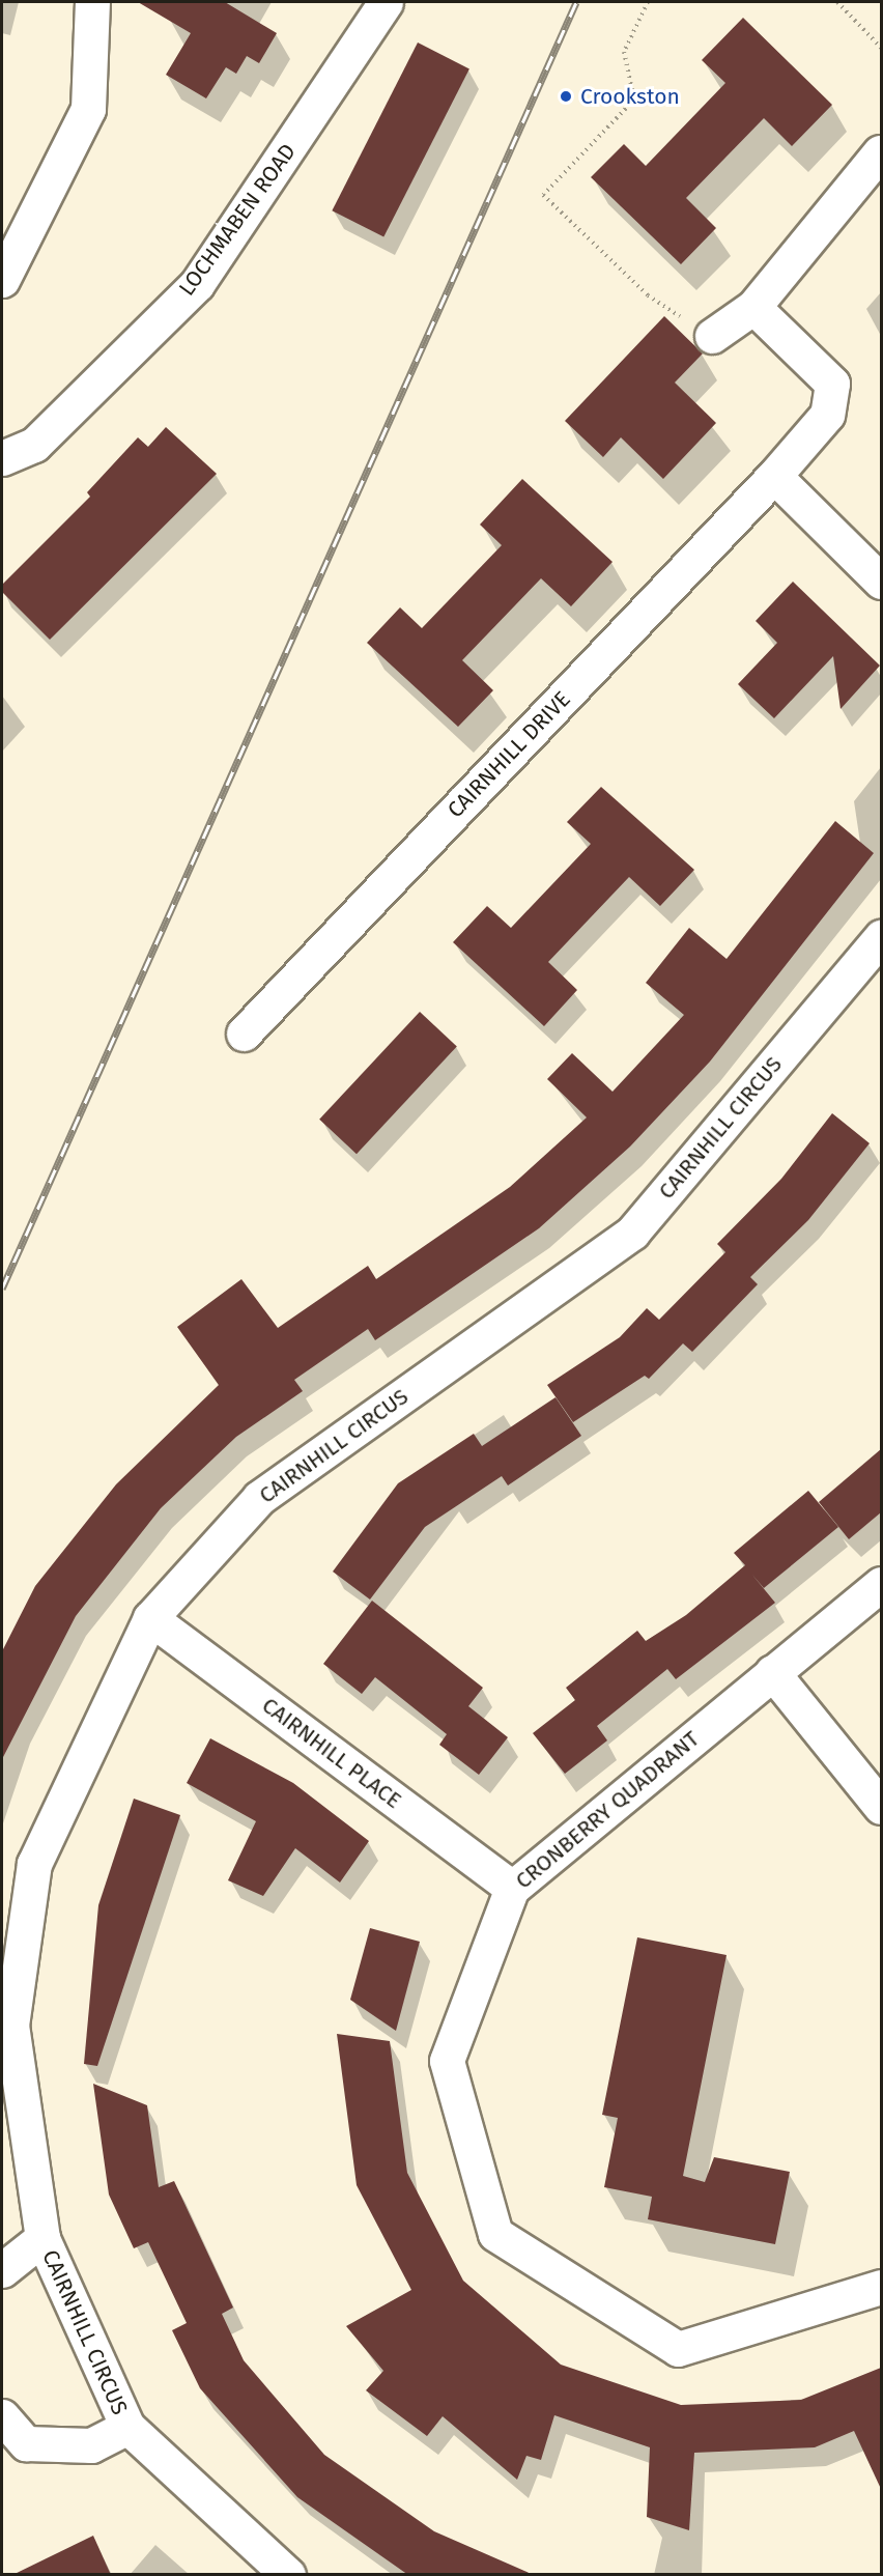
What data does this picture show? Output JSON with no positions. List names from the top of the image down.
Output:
{
  "streets": {
    "street": [
      "LOCHMABEN ROAD",
      "CAIRNHILL DRIVE",
      "CAIRNHILL CIRCUS",
      "CAIRNHILL PLACE",
      "CRONBERRY QUADRANT"
    ]
  },
  "crossings": [
    ["CAIRNHILL CIRCUS", "CAIRNHILL PLACE"],
    ["CAIRNHILL PLACE", "CRONBERRY QUADRANT"]
  ],
  "places": ["Crookston"]
}
